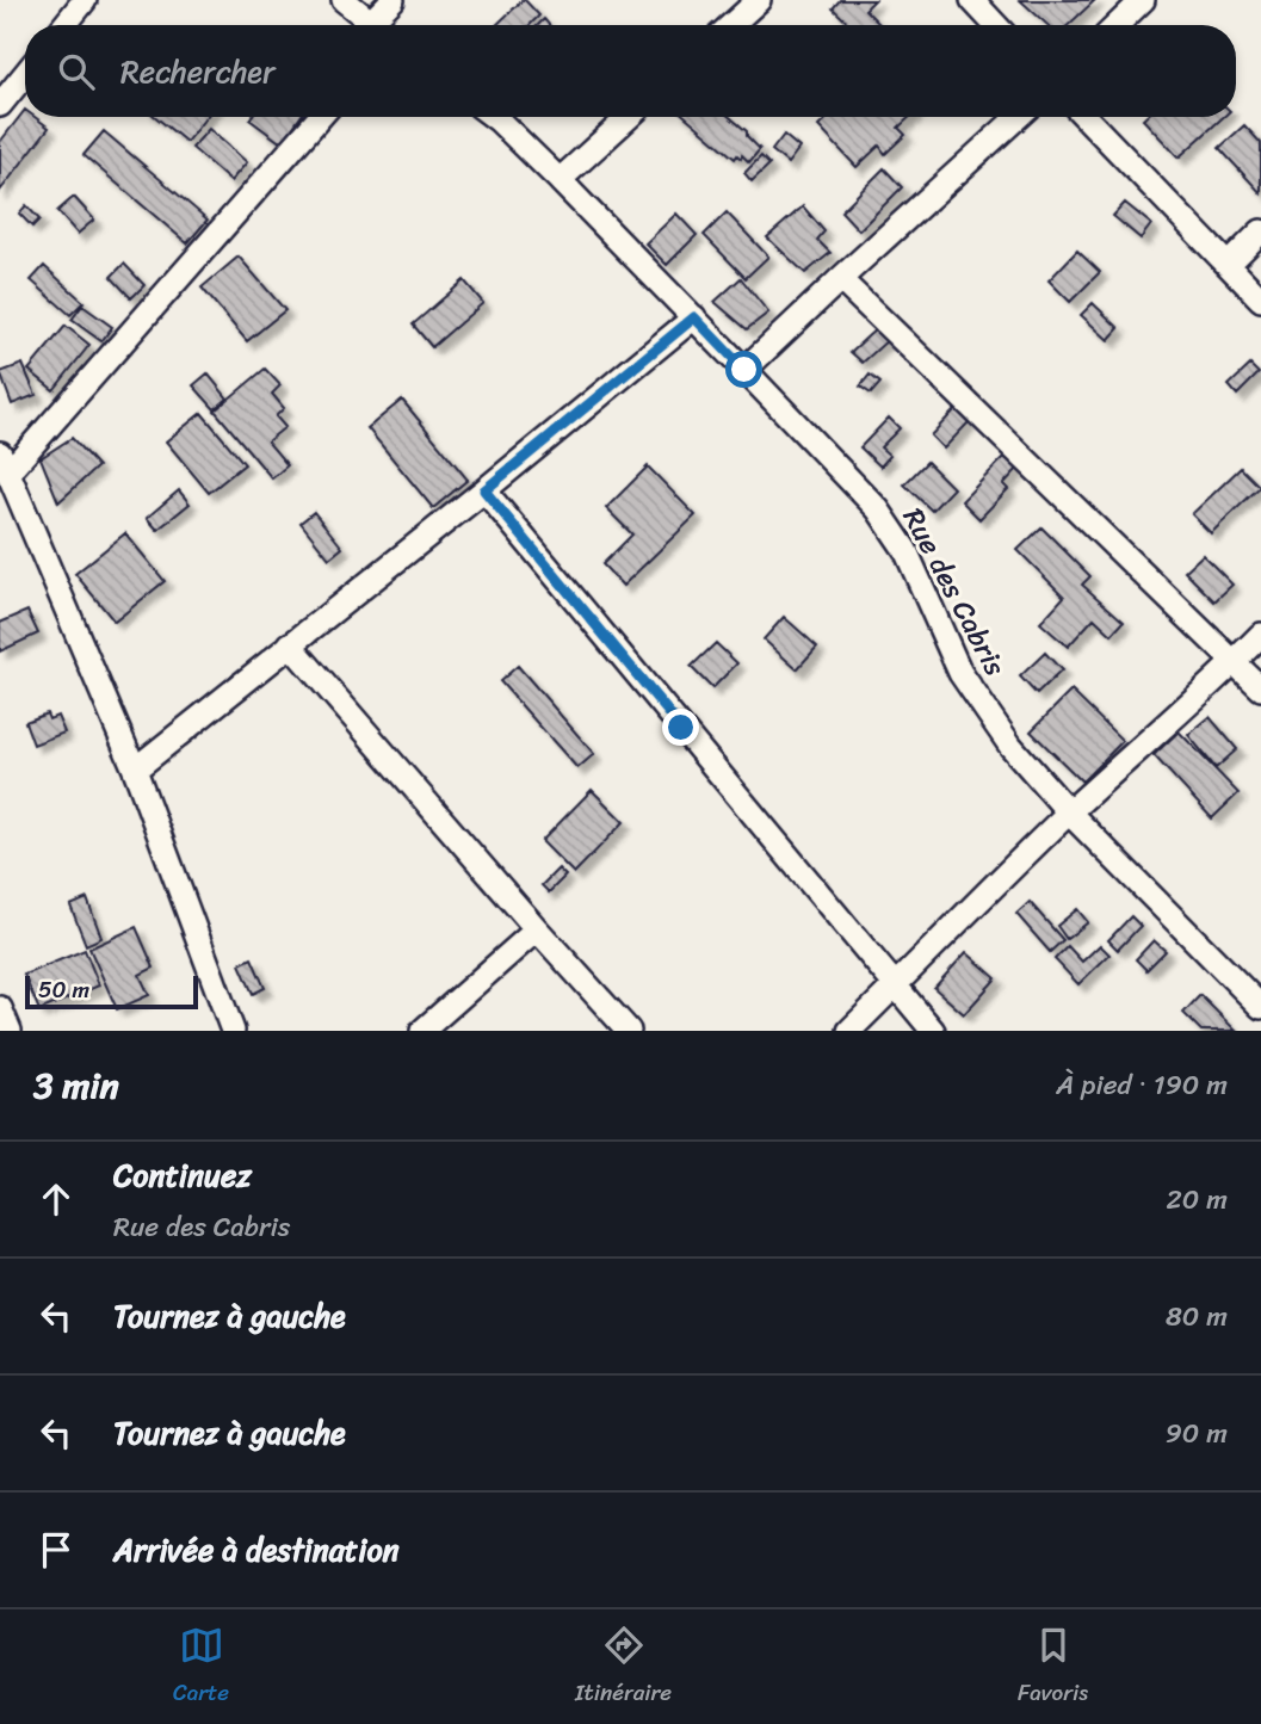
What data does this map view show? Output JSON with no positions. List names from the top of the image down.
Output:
{
  "streets": {
    "street": ["Rue des Cabris"]
  },
  "scale_bar": "50 m",
  "page": {
    "search": "Rechercher",
    "scale": "50 m",
    "heading": ["3 min", "À pied · 190 m"],
    "list": [
      ["Continuez", "Rue des Cabris", "20 m"],
      ["Tournez à gauche", "80 m"],
      ["Tournez à gauche", "90 m"],
      "Arrivée à destination"
    ],
    "nav": ["Carte", "Itinéraire", "Favoris"]
  }
}
